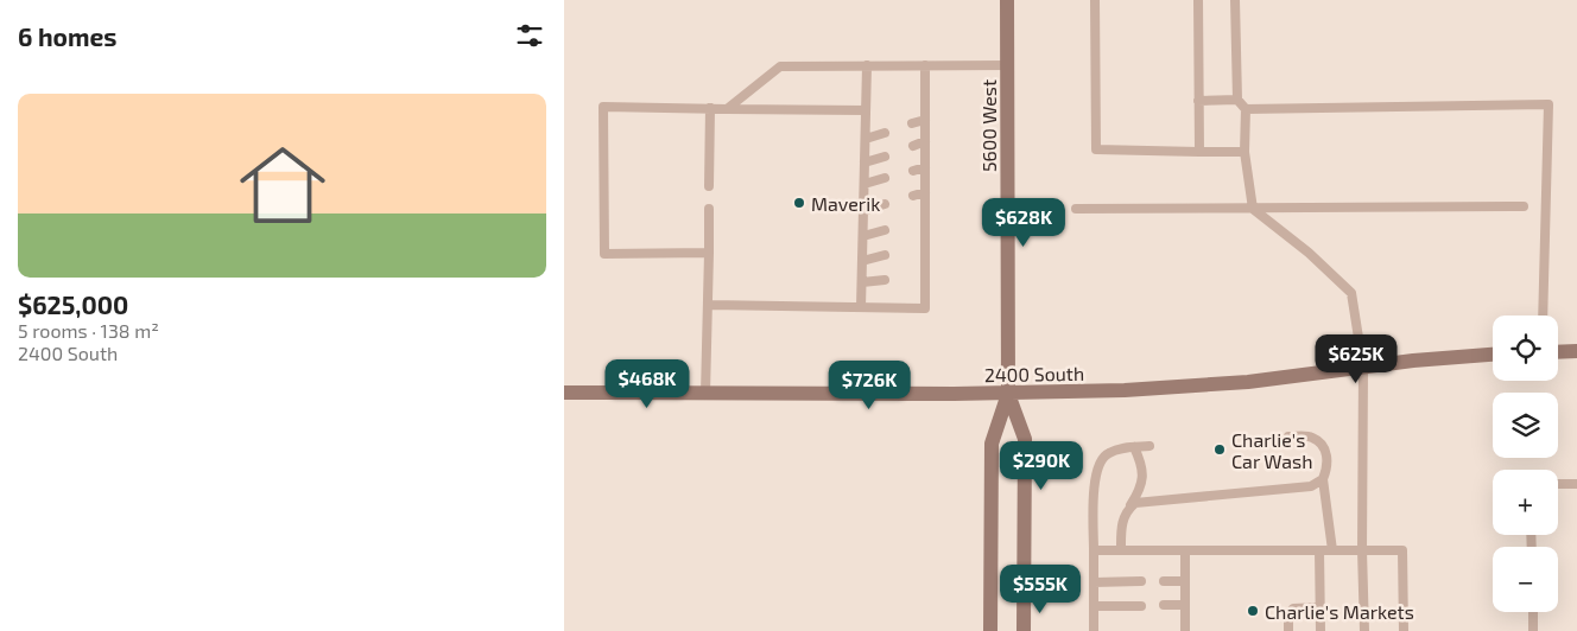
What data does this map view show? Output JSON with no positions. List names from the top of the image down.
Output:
{
  "streets": {
    "street": ["5600 West", "2400 South"]
  },
  "crossings": [
    ["5600 West", "2400 South"]
  ],
  "places": ["Maverik", "Charlie's Car Wash", "Charlie's Markets"],
  "page": {
    "heading": "6 homes",
    "list": [
      {
        "name": "$625,000",
        "note": "5 rooms · 138 m² · 2400 South"
      }
    ],
    "price": [
      "$628K",
      "$625K",
      "$468K",
      "$726K",
      "$290K",
      "$555K"
    ],
    "map_buttons": ["+", "−"]
  }
}
